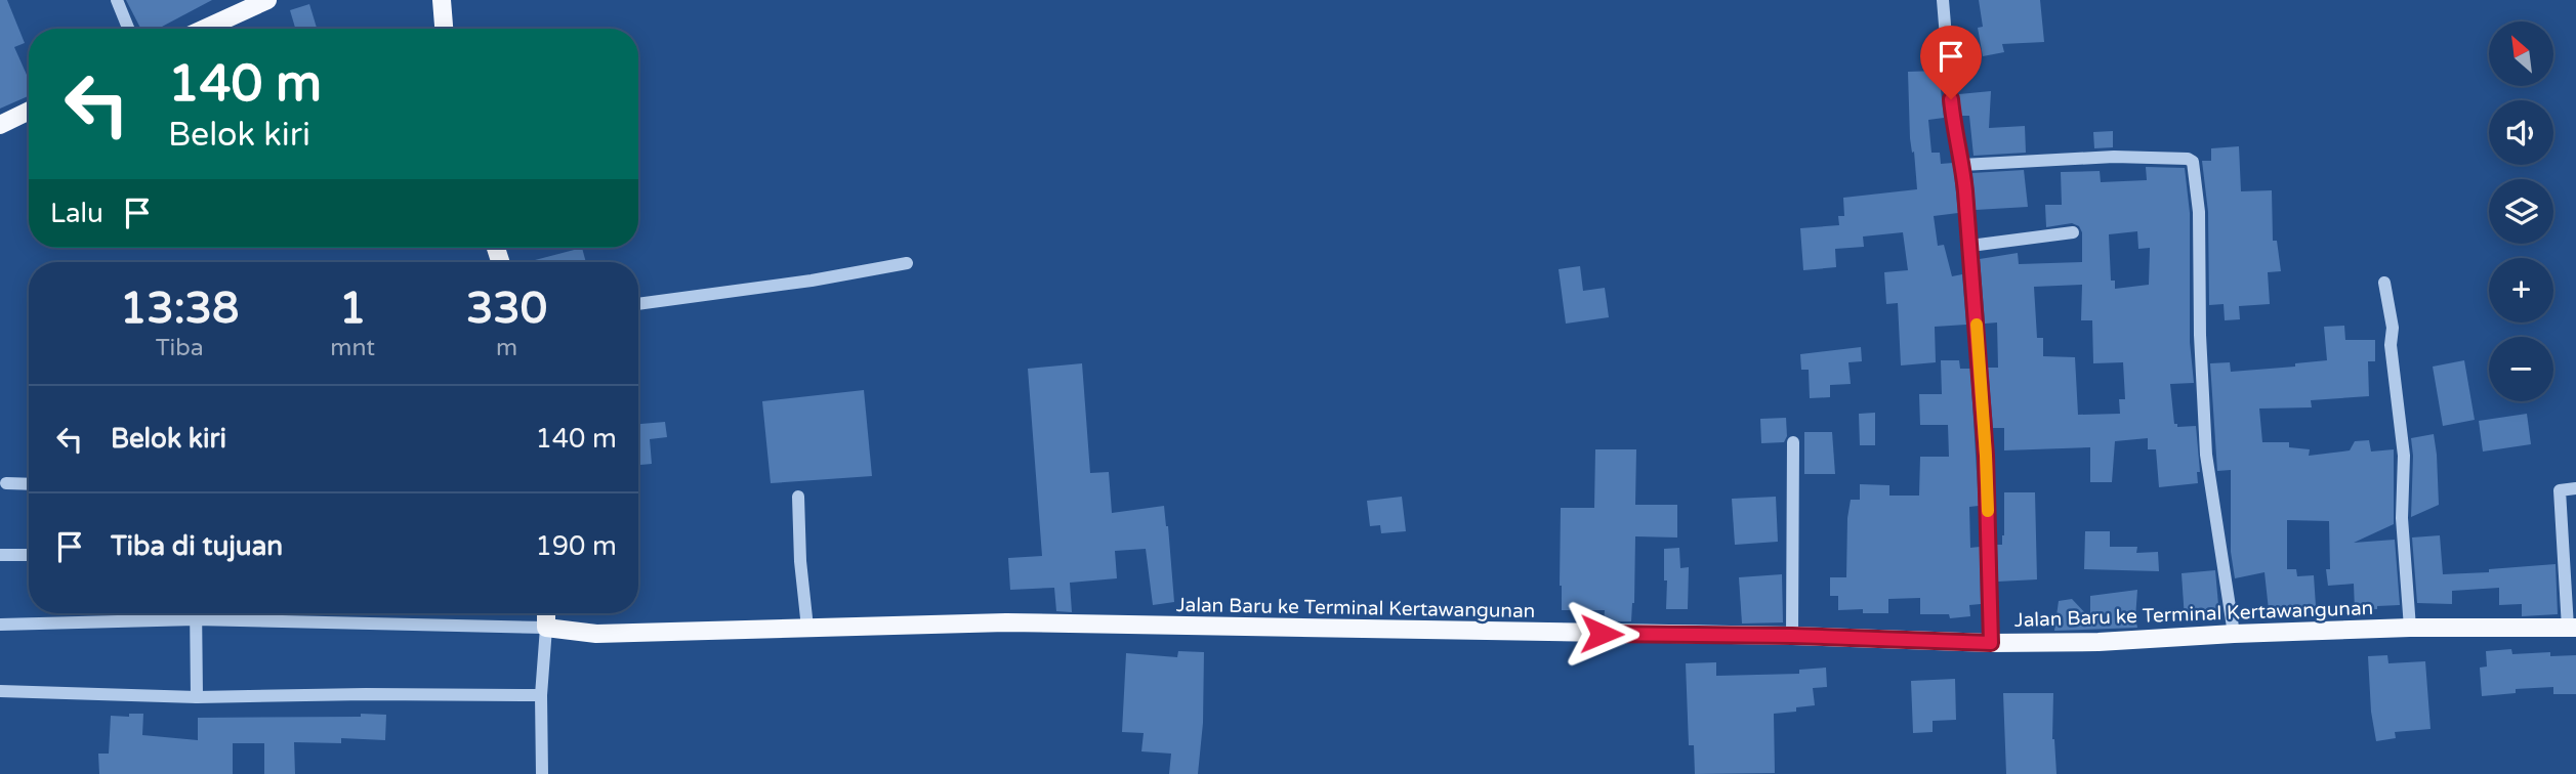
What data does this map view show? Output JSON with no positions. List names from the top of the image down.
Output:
{
  "streets": {
    "main road": ["Jalan Baru ke Terminal Kertawangunan"]
  },
  "north": "top left",
  "page": {
    "map_buttons": ["+", "−"],
    "turn": ["140 m", "Belok kiri"],
    "then": "Lalu",
    "eta": [
      "13:38",
      "Tiba",
      "1",
      "mnt",
      "330",
      "m"
    ],
    "list": [
      {
        "name": "Belok kiri",
        "value": "140 m"
      },
      {
        "name": "Tiba di tujuan",
        "value": "190 m"
      }
    ]
  }
}
